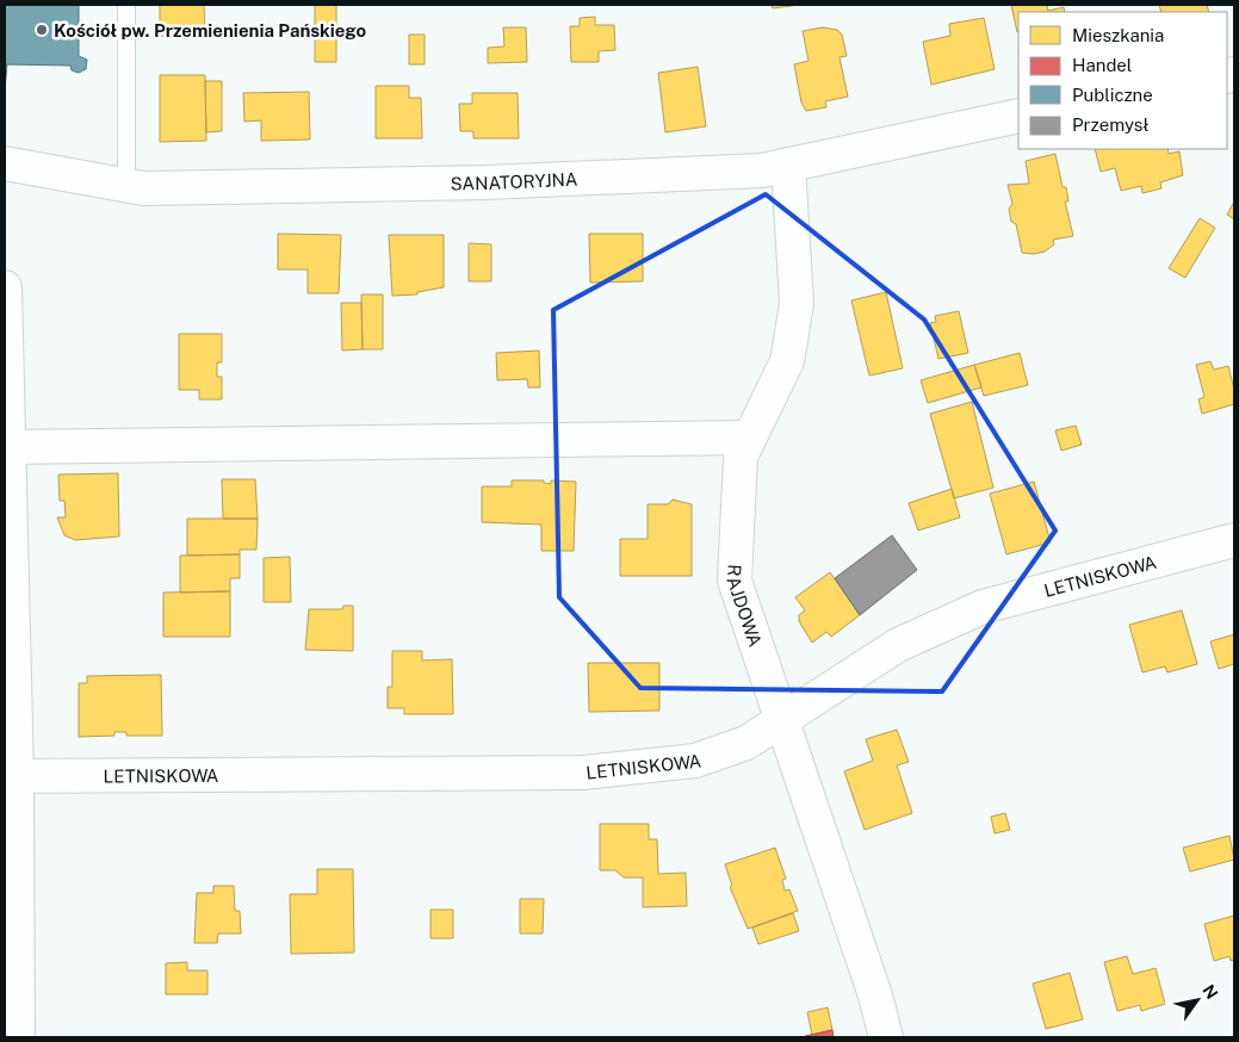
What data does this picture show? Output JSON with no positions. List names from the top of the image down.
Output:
{
  "streets": {
    "street": ["SANATORYJNA", "LETNISKOWA", "RAJDOWA"]
  },
  "crossings": [
    ["SANATORYJNA", "RAJDOWA"],
    ["LETNISKOWA", "RAJDOWA"]
  ],
  "places": ["Kościół pw. Przemienienia Pańskiego"],
  "legend": [
    "Mieszkania",
    "Handel",
    "Publiczne",
    "Przemysł"
  ],
  "north": "top right"
}
